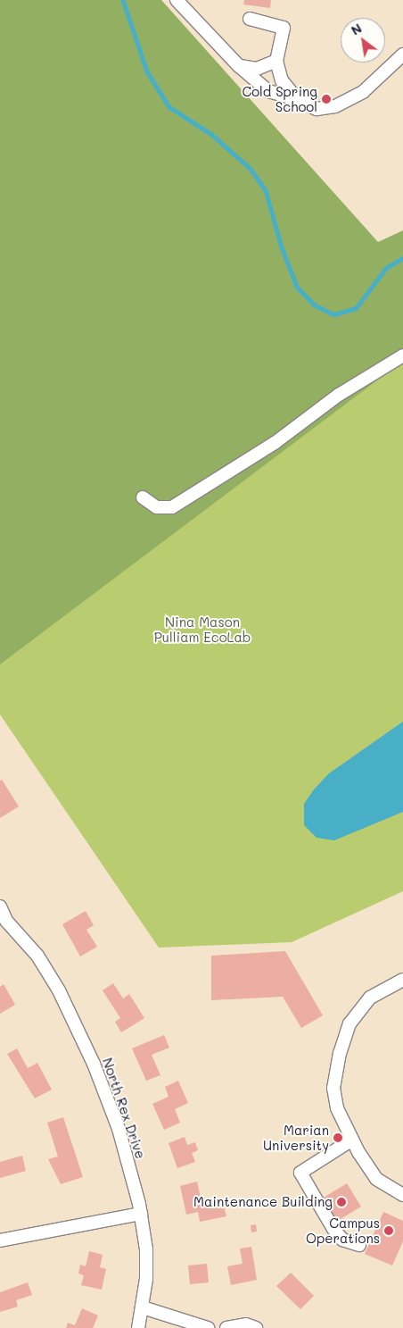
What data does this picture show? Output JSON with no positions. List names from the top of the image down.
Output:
{
  "streets": {
    "street": ["North Rex Drive"]
  },
  "parks": ["Nina Mason Pulliam EcoLab"],
  "places": [
    "Cold Spring School",
    "Marian University",
    "Maintenance Building",
    "Campus Operations"
  ],
  "north": "top left"
}
